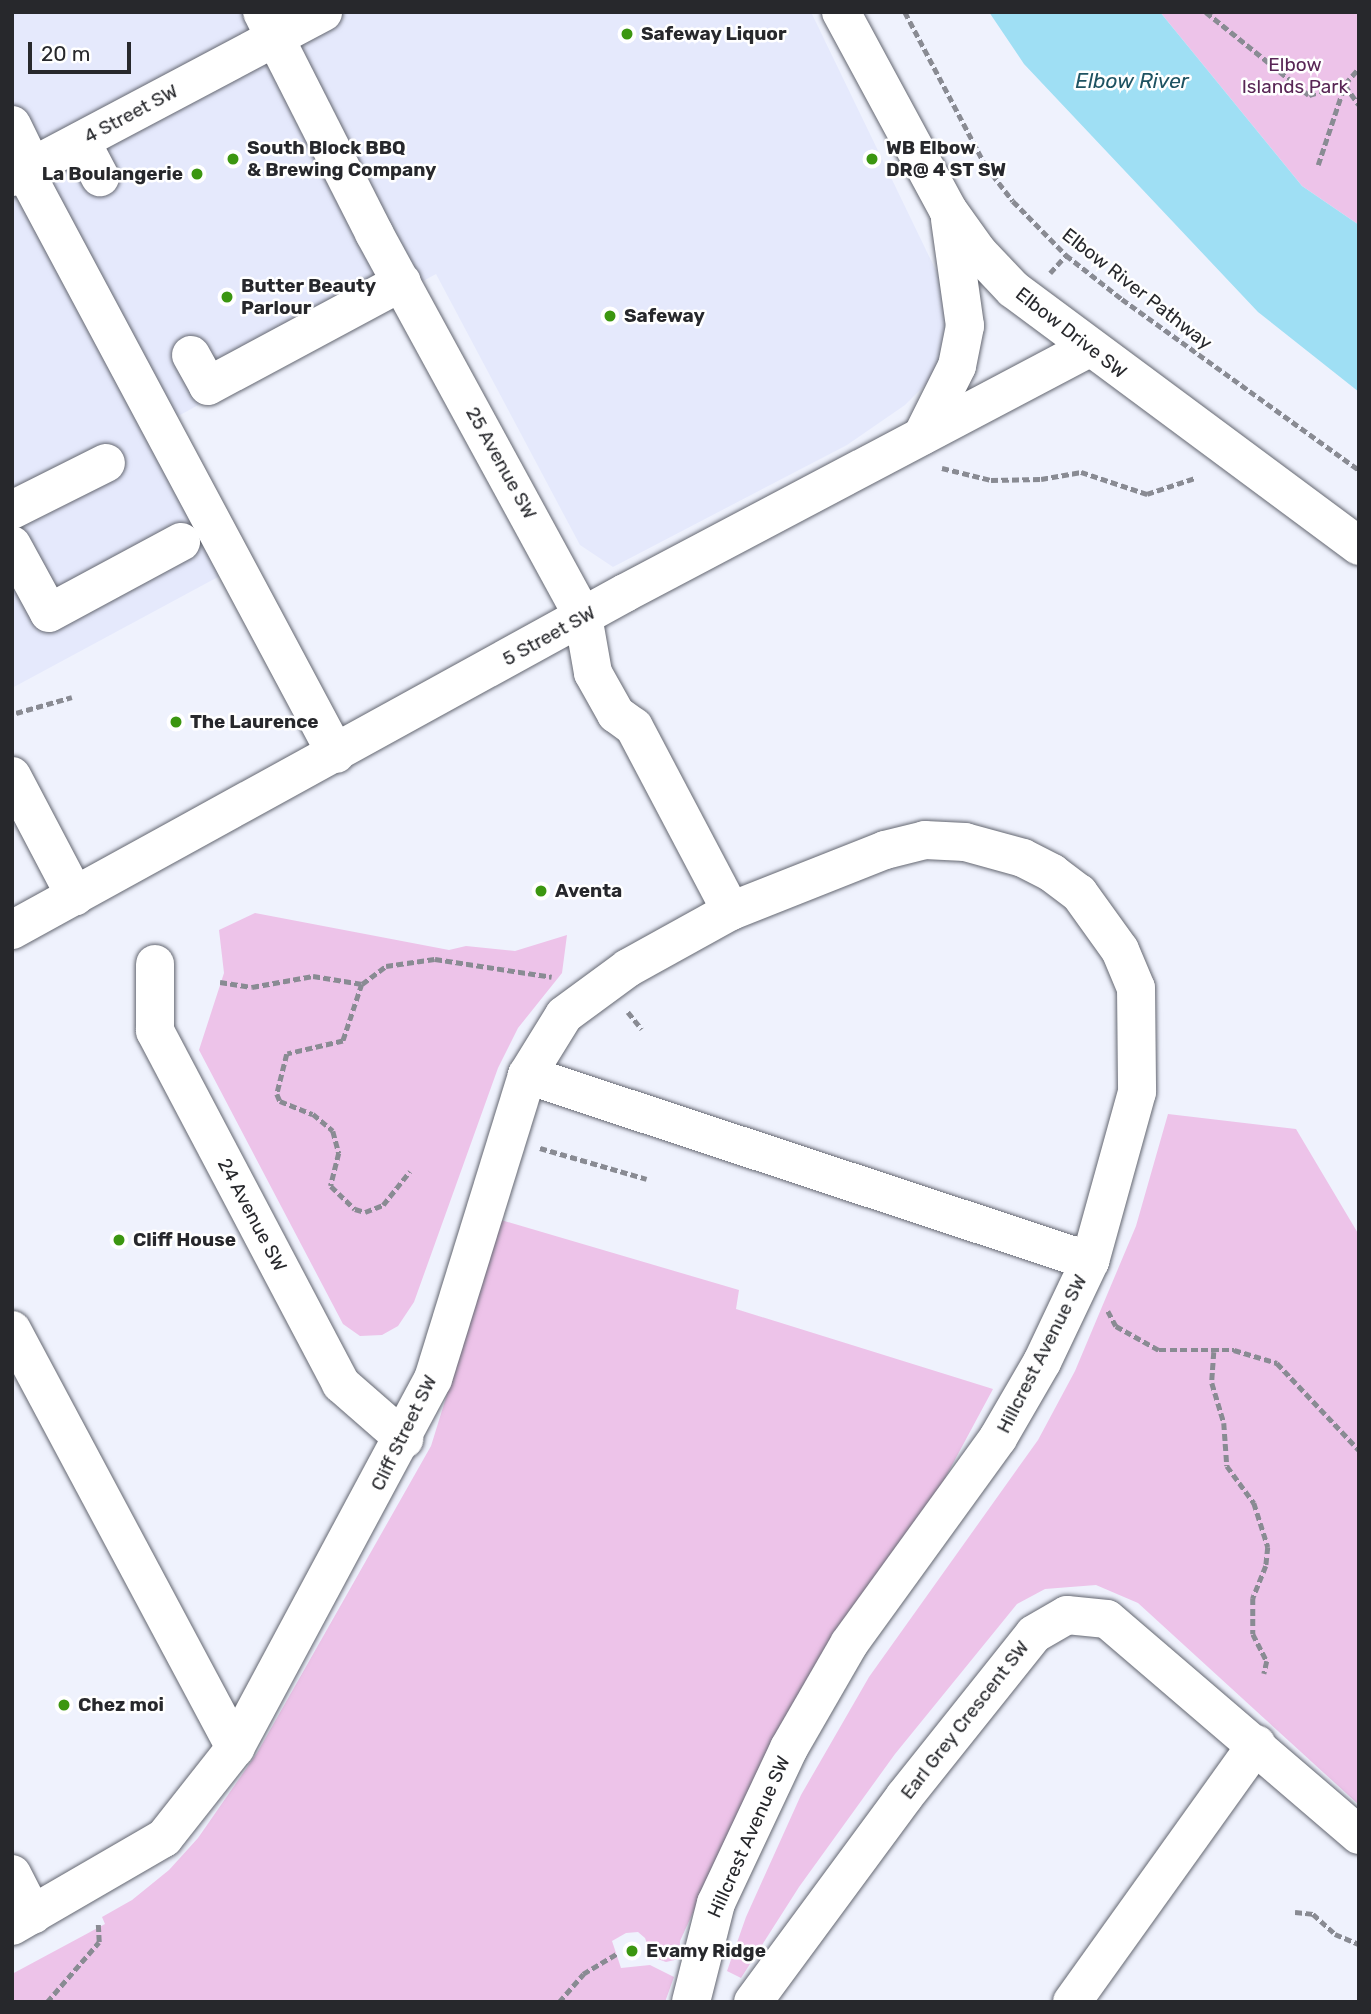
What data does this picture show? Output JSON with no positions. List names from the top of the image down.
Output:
{
  "streets": {
    "street": [
      "4 Street SW",
      "Elbow Drive SW",
      "25 Avenue SW",
      "5 Street SW",
      "24 Avenue SW",
      "Hillcrest Avenue SW",
      "Cliff Street SW",
      "Earl Grey Crescent SW"
    ],
    "path": ["Elbow River Pathway"]
  },
  "crossings": [
    ["4 Street SW", "25 Avenue SW"],
    ["Elbow Drive SW", "5 Street SW"],
    ["25 Avenue SW", "5 Street SW"],
    ["25 Avenue SW", "Hillcrest Avenue SW"],
    ["25 Avenue SW", "Cliff Street SW"],
    ["24 Avenue SW", "Cliff Street SW"],
    ["Hillcrest Avenue SW", "Cliff Street SW"]
  ],
  "water": ["Elbow River"],
  "parks": ["Elbow Islands Park"],
  "places": [
    "Safeway Liquor",
    "South Block BBQ & Brewing Company",
    "WB Elbow DR@ 4 ST SW",
    "La Boulangerie",
    "Butter Beauty Parlour",
    "Safeway",
    "The Laurence",
    "Aventa",
    "Cliff House",
    "Chez moi",
    "Evamy Ridge"
  ],
  "scale_bar": "20 m"
}
